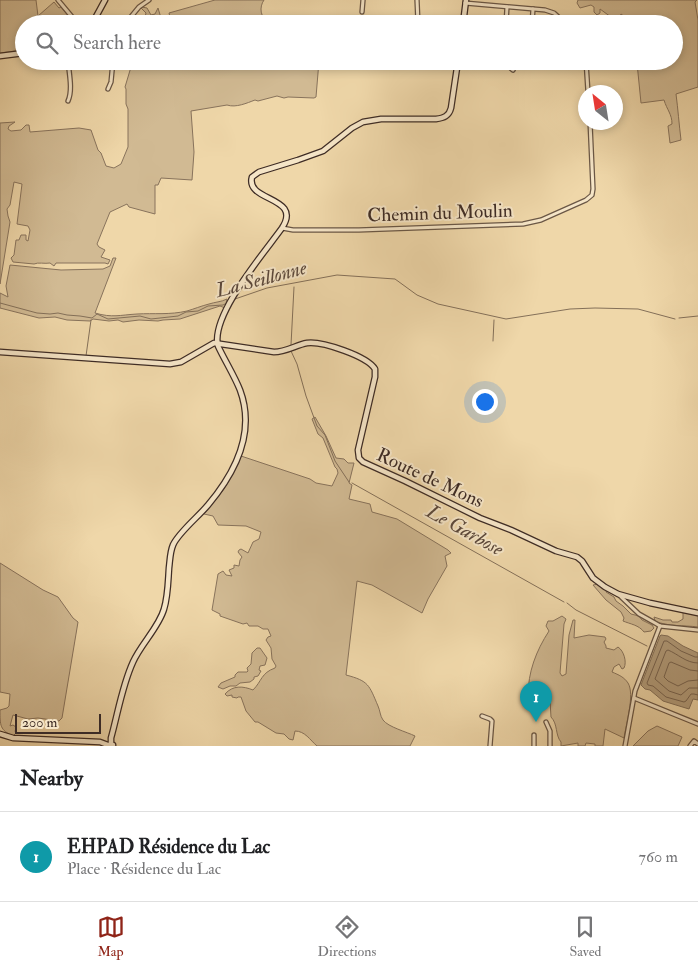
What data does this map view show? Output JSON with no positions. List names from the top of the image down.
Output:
{
  "streets": {
    "street": ["Chemin du Moulin", "Route de Mons"]
  },
  "water": ["La Seillonne", "Le Garbose"],
  "scale_bar": "200 m",
  "north": "top left",
  "page": {
    "search": "Search here",
    "pins": "1",
    "scale": "200 m",
    "heading": "Nearby",
    "list": [
      {
        "mark": "1",
        "name": "EHPAD Résidence du Lac",
        "note": "Place · Résidence du Lac",
        "value": "760 m"
      }
    ],
    "nav": ["Map", "Directions", "Saved"]
  }
}
